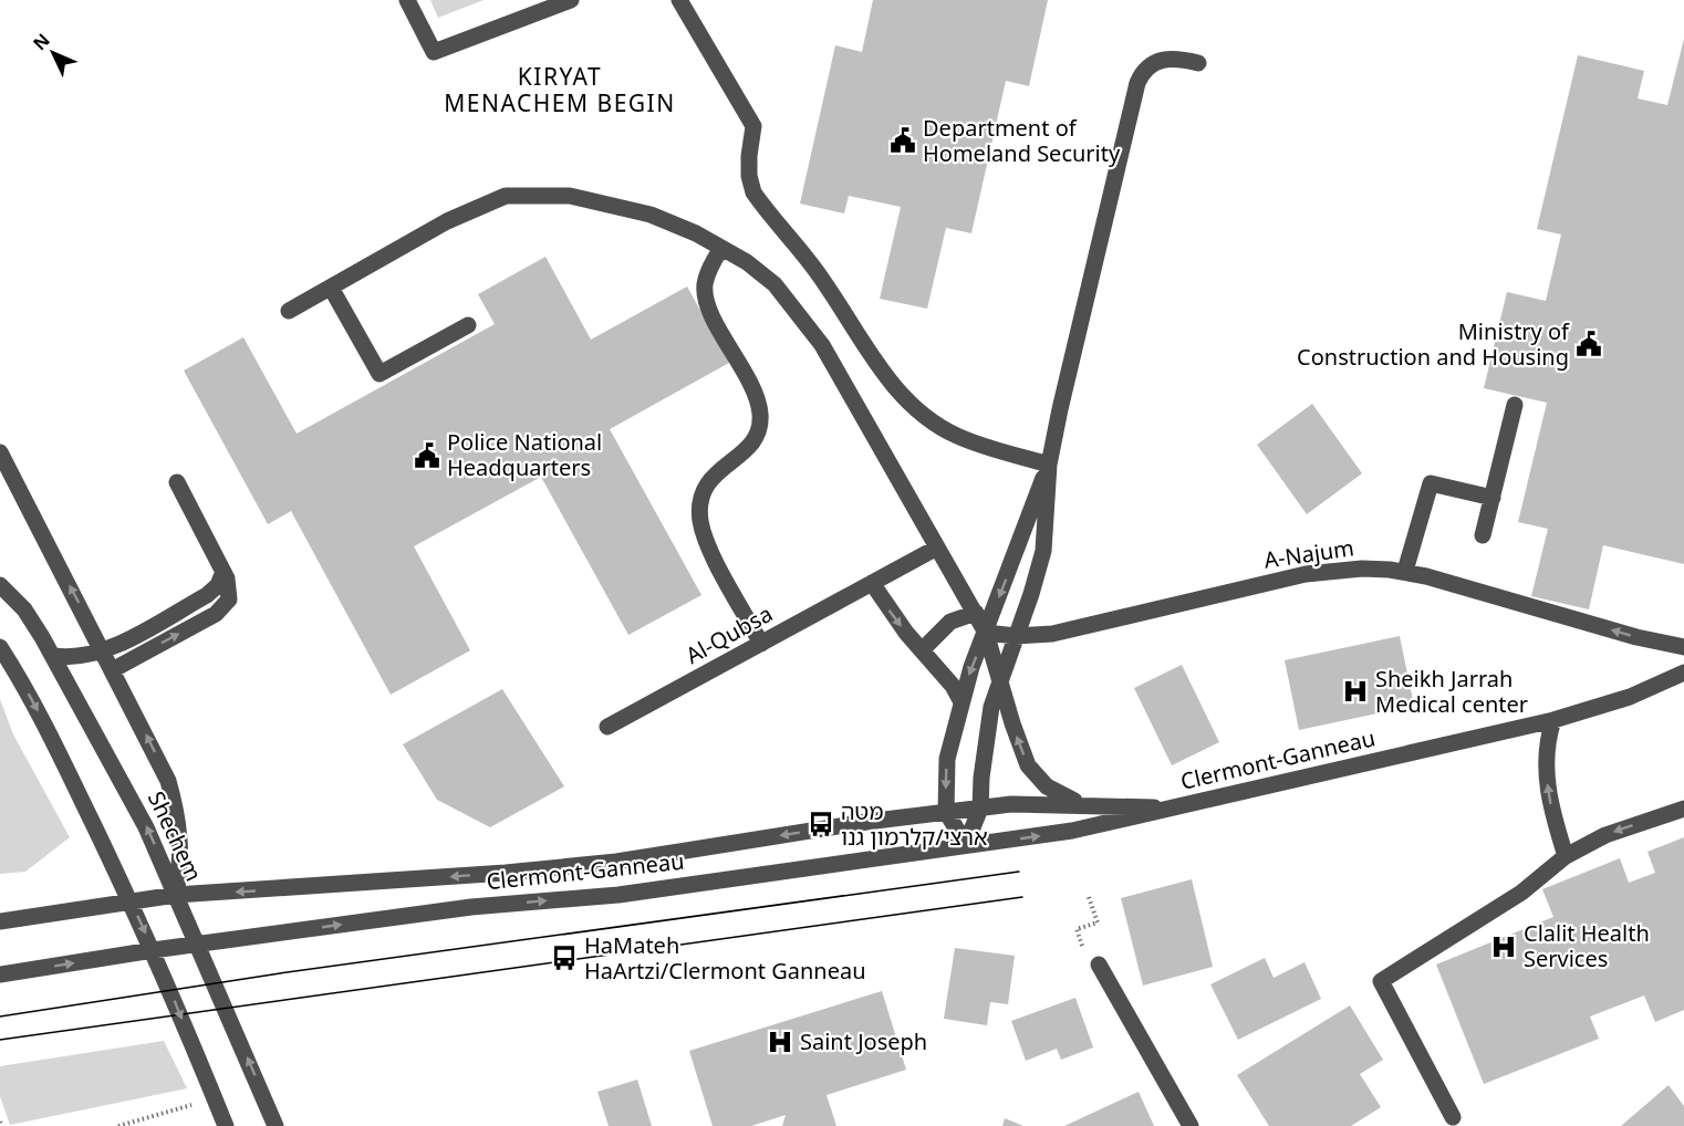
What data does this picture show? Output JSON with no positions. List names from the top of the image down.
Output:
{
  "streets": {
    "street": [
      "A-Najum",
      "Al-Qubsa",
      "Clermont-Ganneau",
      "Shechem"
    ]
  },
  "crossings": [
    ["Clermont-Ganneau", "Shechem"]
  ],
  "one_way": ["A-Najum"],
  "districts": ["KIRYAT MENACHEM BEGIN"],
  "places": {
    "public building": ["Department of Homeland Security", "Ministry of Construction and Housing", "Police National Headquarters"],
    "hospital": ["Sheikh Jarrah Medical center", "Clalit Health Services", "Saint Joseph"],
    "bus stop": ["מטה ארצי/קלרמון גנו", "HaMateh HaArtzi/Clermont Ganneau"]
  },
  "north": "top left"
}
